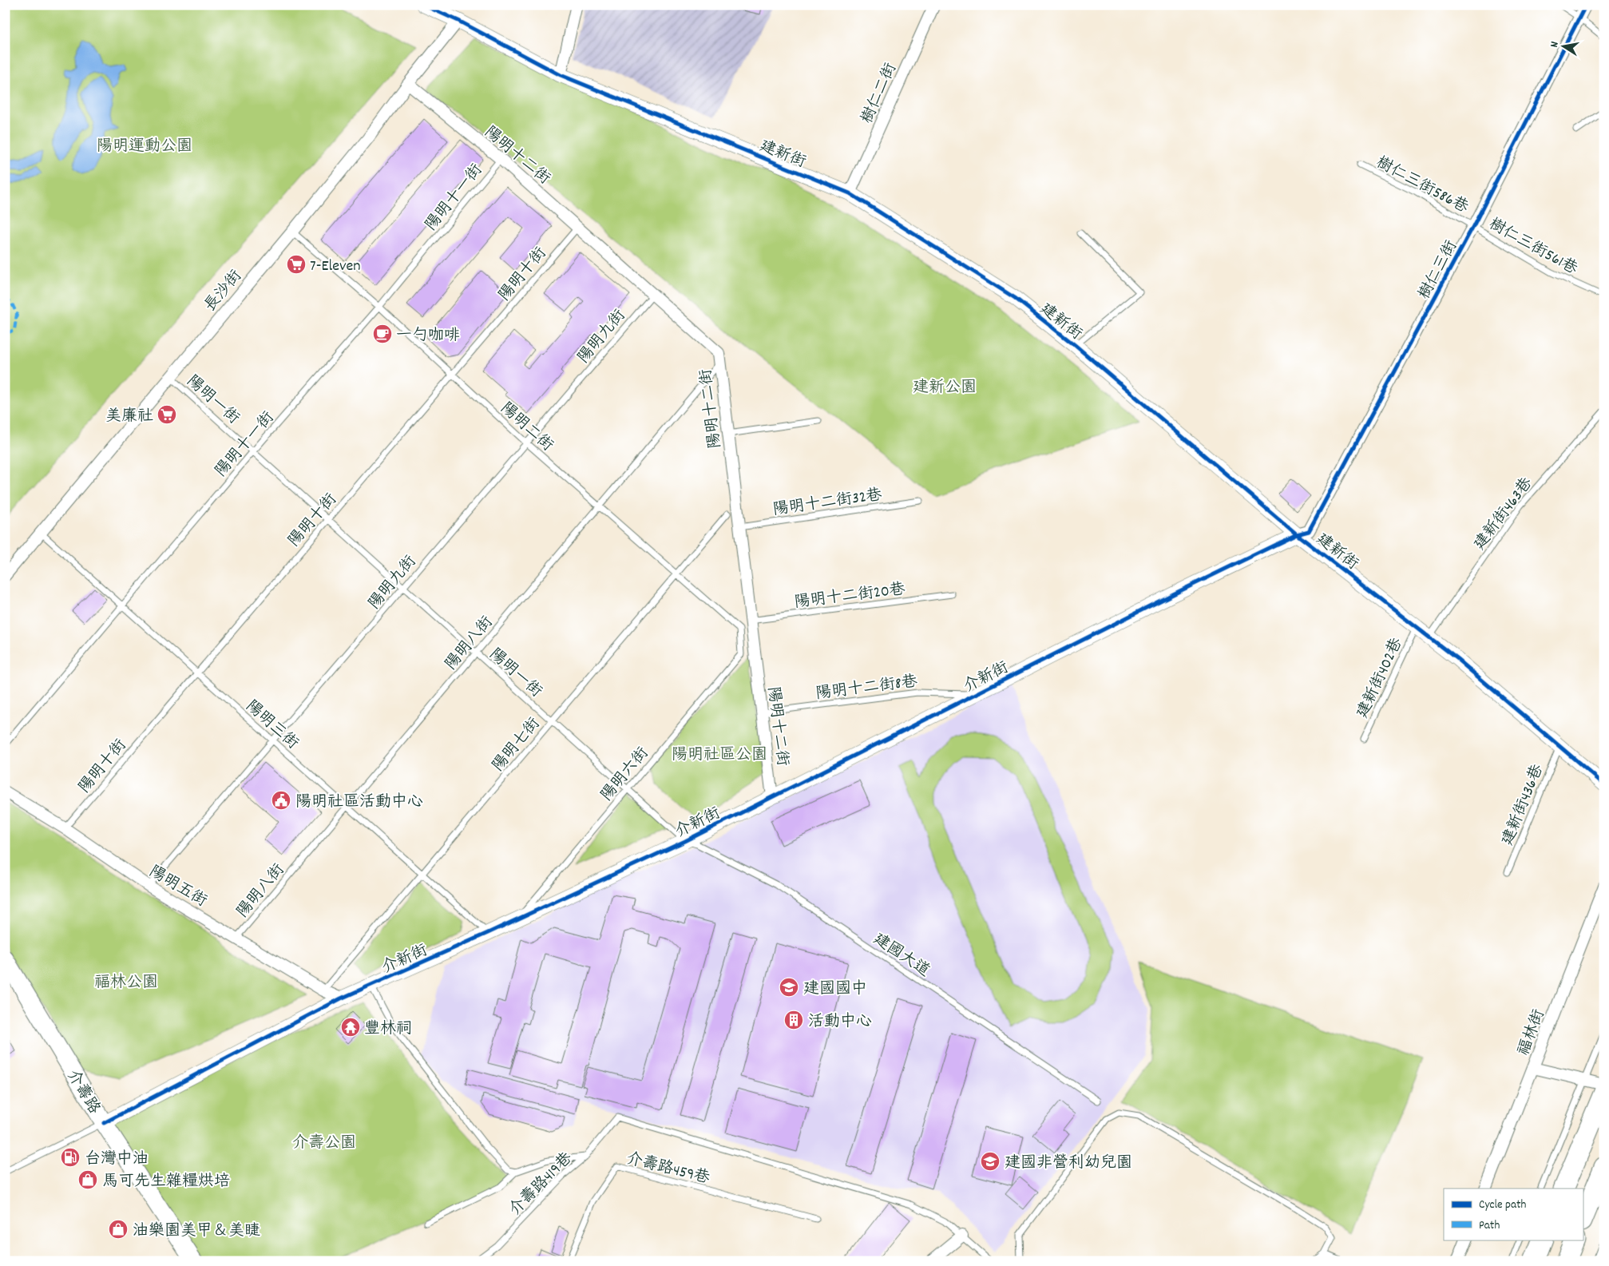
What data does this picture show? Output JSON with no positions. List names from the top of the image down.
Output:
{
  "streets": {
    "main road": ["介壽路"],
    "street": [
      "樹仁二街",
      "建新街",
      "陽明十二街",
      "樹仁三街",
      "長沙街",
      "介新街",
      "陽明五街",
      "福林街"
    ],
    "lane": [
      "樹仁三街586巷",
      "陽明十一街",
      "樹仁三街561巷",
      "陽明十街",
      "陽明九街",
      "陽明一街",
      "陽明二街",
      "陽明十二街32巷",
      "建新街463巷",
      "陽明十二街20巷",
      "陽明八街",
      "建新街402巷",
      "陽明十二街8巷",
      "陽明三街",
      "陽明七街",
      "陽明六街",
      "建新街436巷",
      "建國大道",
      "介壽路459巷",
      "介壽路419巷"
    ]
  },
  "crossings": [
    ["樹仁二街", "建新街"],
    ["建新街", "樹仁三街"],
    ["建新街", "長沙街"],
    ["建新街", "建新街463巷"],
    ["建新街", "介新街"],
    ["建新街", "建新街402巷"],
    ["建新街", "建新街436巷"],
    ["陽明十二街", "陽明十一街"],
    ["陽明十二街", "陽明十街"],
    ["陽明十二街", "長沙街"],
    ["陽明十二街", "陽明九街"],
    ["陽明十二街", "陽明十二街32巷"],
    ["陽明十二街", "陽明十二街20巷"],
    ["陽明十二街", "陽明八街"],
    ["陽明十二街", "介新街"],
    ["陽明十二街", "陽明十二街8巷"],
    ["樹仁三街586巷", "樹仁三街561巷"],
    ["樹仁三街586巷", "樹仁三街"],
    ["陽明十一街", "陽明一街"],
    ["陽明十一街", "陽明二街"],
    ["陽明十一街", "陽明三街"],
    ["樹仁三街561巷", "樹仁三街"],
    ["樹仁三街", "介新街"],
    ["陽明十街", "陽明一街"],
    ["陽明十街", "陽明二街"],
    ["陽明十街", "陽明三街"],
    ["陽明十街", "陽明五街"],
    ["長沙街", "陽明一街"],
    ["長沙街", "陽明二街"],
    ["長沙街", "陽明三街"],
    ["陽明九街", "陽明一街"],
    ["陽明九街", "陽明二街"],
    ["陽明九街", "陽明三街"],
    ["陽明九街", "陽明五街"],
    ["陽明一街", "陽明八街"],
    ["陽明一街", "介新街"],
    ["陽明一街", "陽明七街"],
    ["陽明一街", "陽明六街"],
    ["陽明一街", "建國大道"],
    ["陽明二街", "陽明八街"],
    ["陽明二街", "陽明七街"],
    ["陽明二街", "陽明六街"],
    ["陽明八街", "陽明三街"],
    ["陽明八街", "陽明五街"],
    ["介新街", "陽明十二街8巷"],
    ["介新街", "陽明三街"],
    ["介新街", "陽明六街"],
    ["介新街", "陽明五街"],
    ["介新街", "建國大道"],
    ["介新街", "介壽路"],
    ["陽明三街", "陽明七街"],
    ["陽明七街", "陽明五街"]
  ],
  "parks": [
    "陽明運動公園",
    "建新公園",
    "陽明社區公園",
    "福林公園",
    "介壽公園"
  ],
  "places": {
    "supermarket": ["7-Eleven", "美廉社"],
    "cafe": ["一勺咖啡"],
    "public building": ["陽明社區活動中心"],
    "school or university": ["建國國中", "建國非營利幼兒園"],
    "building": ["活動中心"],
    "temple": ["豐林祠"],
    "fuel station": ["台灣中油"],
    "shop": ["馬可先生雜糧烘培", "油樂園美甲＆美睫"]
  },
  "legend": ["Cycle path", "Path"],
  "north": "left"
}
